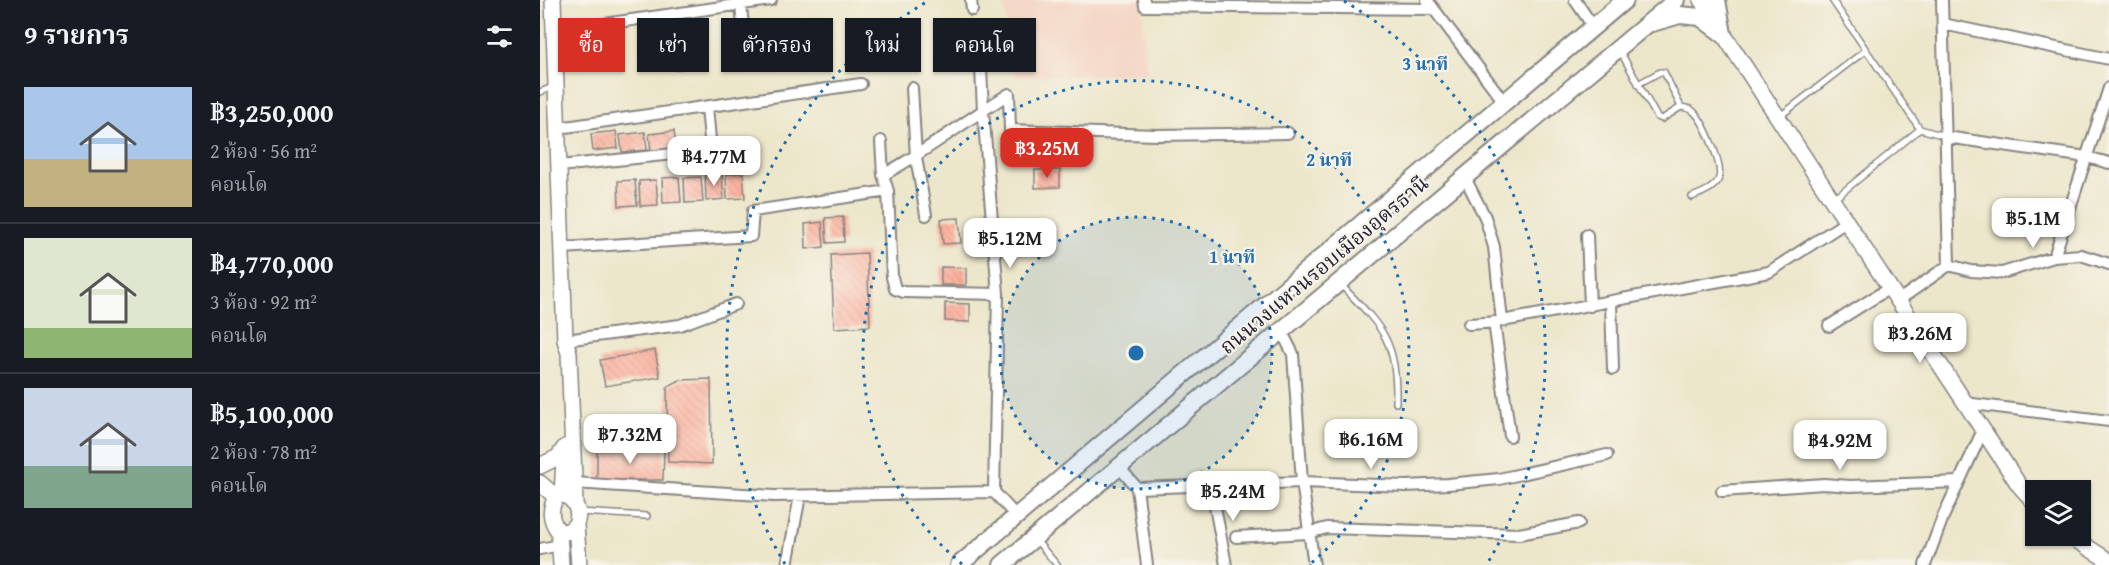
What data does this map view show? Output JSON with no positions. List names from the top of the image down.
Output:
{
  "streets": {
    "main road": ["ถนนวงแหวนรอบเมืองอุดรธานี"]
  },
  "page": {
    "heading": "9 รายการ",
    "chip": [
      "ซื้อ",
      "เช่า",
      "ตัวกรอง",
      "ใหม่",
      "คอนโด"
    ],
    "list": [
      {
        "name": "฿3,250,000",
        "note": "2 ห้อง · 56 m² · คอนโด"
      },
      {
        "name": "฿4,770,000",
        "note": "3 ห้อง · 92 m² · คอนโด"
      },
      {
        "name": "฿5,100,000",
        "note": "2 ห้อง · 78 m² · คอนโด"
      }
    ],
    "price": [
      "฿3.25M",
      "฿4.77M",
      "฿5.1M",
      "฿5.12M",
      "฿3.26M",
      "฿7.32M",
      "฿6.16M",
      "฿4.92M",
      "฿5.24M"
    ]
  },
  "rings": ["3 นาที", "2 นาที", "1 นาที"]
}
